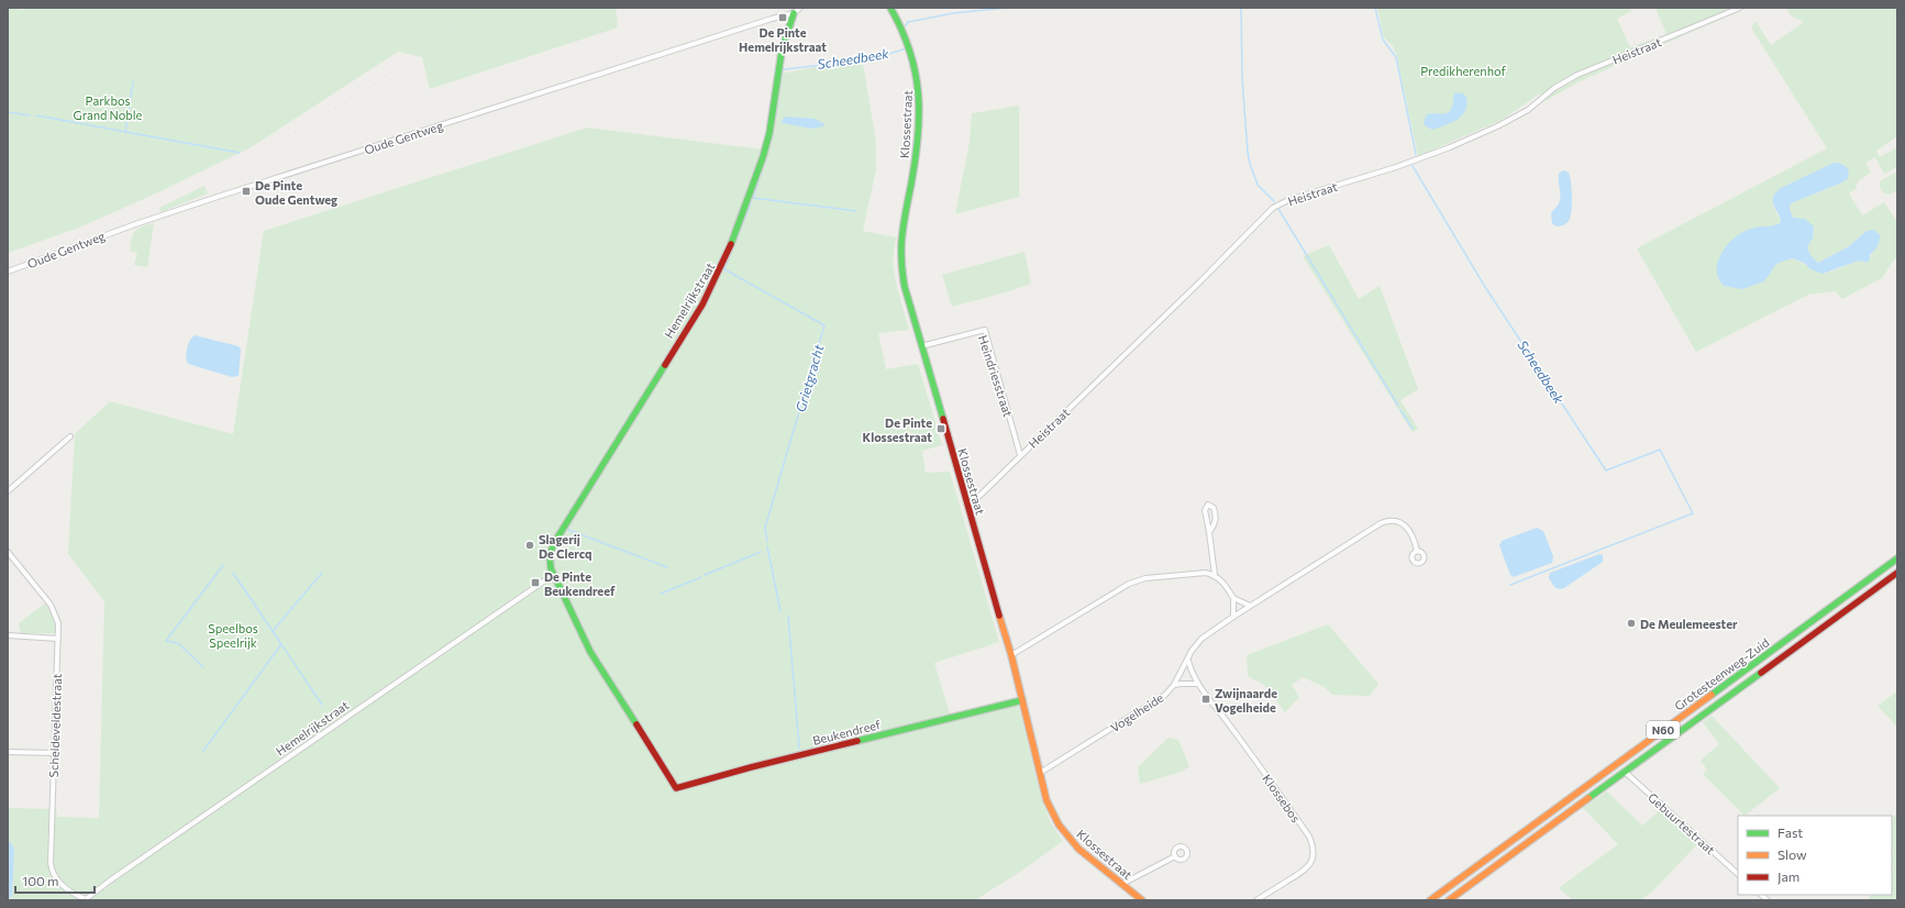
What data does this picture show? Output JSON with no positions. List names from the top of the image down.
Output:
{
  "streets": {
    "main road": [
      "Klossestraat",
      "Hemelrijkstraat",
      "Grotesteenweg-Zuid",
      "N60",
      "Beukendreef"
    ],
    "street": [
      "Heistraat",
      "Oude Gentweg",
      "Heindriesstraat",
      "Vogelheide",
      "Scheldeveldestraat",
      "Klossebos",
      "Gebuurtestraat"
    ]
  },
  "crossings": [
    ["Heistraat", "Klossestraat"],
    ["Heistraat", "Heindriesstraat"],
    ["Klossestraat", "Heindriesstraat"],
    ["Klossestraat", "Vogelheide"],
    ["Klossestraat", "Beukendreef"],
    ["Oude Gentweg", "Hemelrijkstraat"],
    ["Hemelrijkstraat", "Scheldeveldestraat"],
    ["Hemelrijkstraat", "Beukendreef"],
    ["Grotesteenweg-Zuid", "Gebuurtestraat"],
    ["Vogelheide", "Klossebos"]
  ],
  "water": ["Scheedbeek", "Grietgracht"],
  "parks": ["Predikherenhof", "Parkbos Grand Noble", "Speelbos Speelrijk"],
  "places": {
    "transit": [
      "De Pinte Hemelrijkstraat",
      "De Pinte Oude Gentweg",
      "De Pinte Klossestraat",
      "De Pinte Beukendreef",
      "Zwijnaarde Vogelheide"
    ],
    "other": ["Slagerij De Clercq", "De Meulemeester"]
  },
  "legend": ["Fast", "Slow", "Jam"],
  "scale_bar": "100 m"
}
